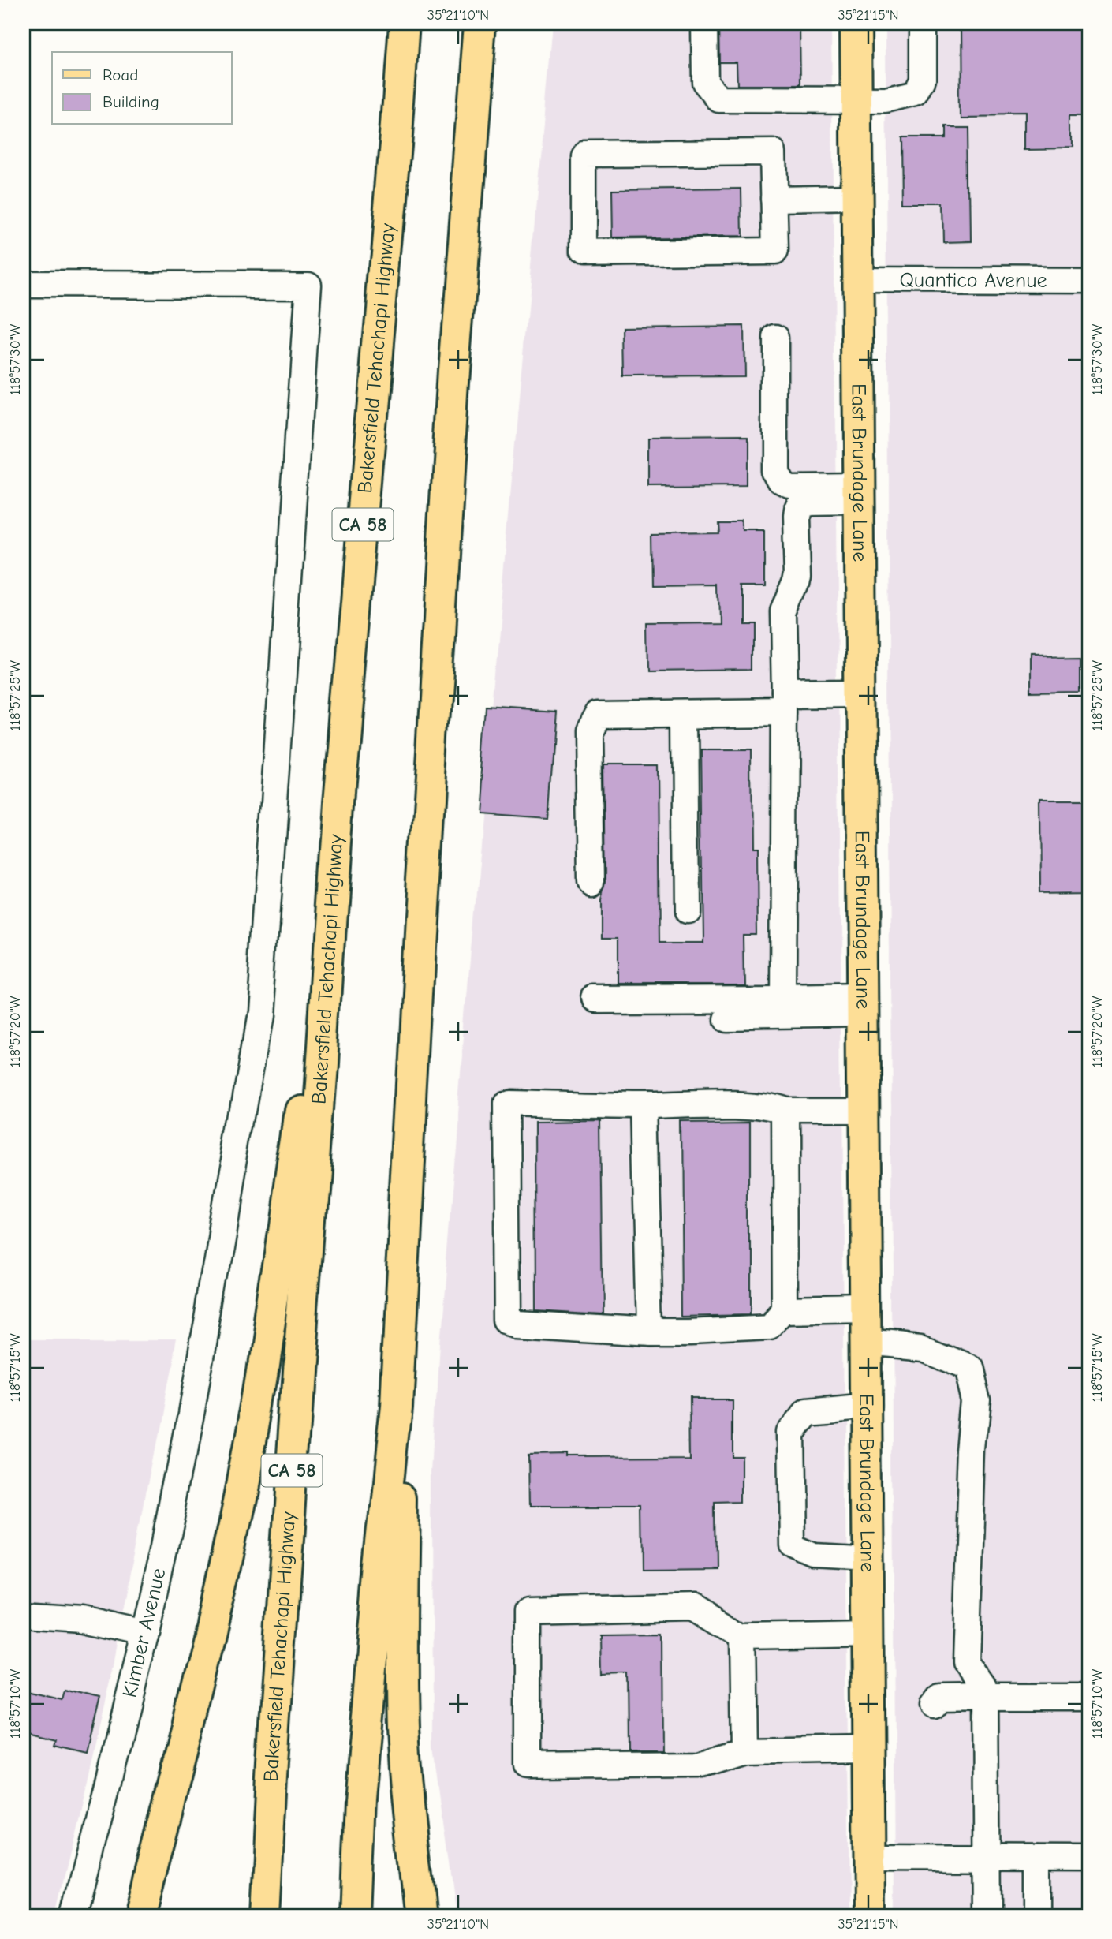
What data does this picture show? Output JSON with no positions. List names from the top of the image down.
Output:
{
  "streets": {
    "main road": ["Bakersfield Tehachapi Highway", "East Brundage Lane", "CA 58"],
    "street": ["Quantico Avenue", "Kimber Avenue"]
  },
  "crossings": [
    ["Quantico Avenue", "East Brundage Lane"]
  ],
  "legend": ["Road", "Building"],
  "coordinates": [
    "35°21'10\"N",
    "35°21'15\"N",
    "118°57'30\"W",
    "118°57'25\"W",
    "118°57'20\"W",
    "118°57'15\"W",
    "118°57'10\"W"
  ]
}
